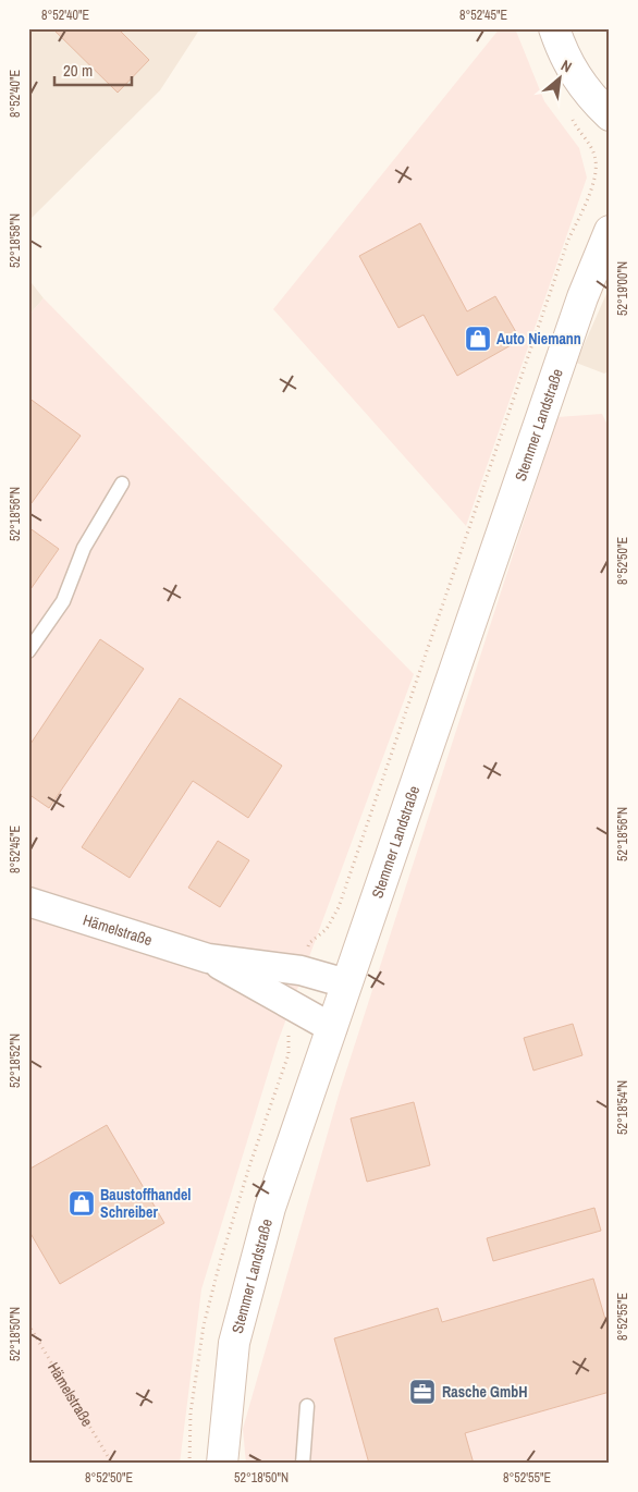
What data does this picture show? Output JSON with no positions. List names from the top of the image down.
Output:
{
  "streets": {
    "main road": ["Stemmer Landstraße"],
    "street": ["Hämelstraße"]
  },
  "crossings": [
    ["Stemmer Landstraße", "Hämelstraße"]
  ],
  "places": {
    "shop": ["Auto Niemann", "Baustoffhandel Schreiber"],
    "office": ["Rasche GmbH"]
  },
  "scale_bar": "20 m",
  "north": "top right",
  "coordinates": [
    "8°52'40\"E",
    "8°52'45\"E",
    "52°18'58\"N",
    "52°19'00\"N",
    "52°18'56\"N",
    "8°52'50\"E",
    "52°18'52\"N",
    "52°18'54\"N",
    "8°52'55\"E",
    "52°18'50\"N"
  ]
}
